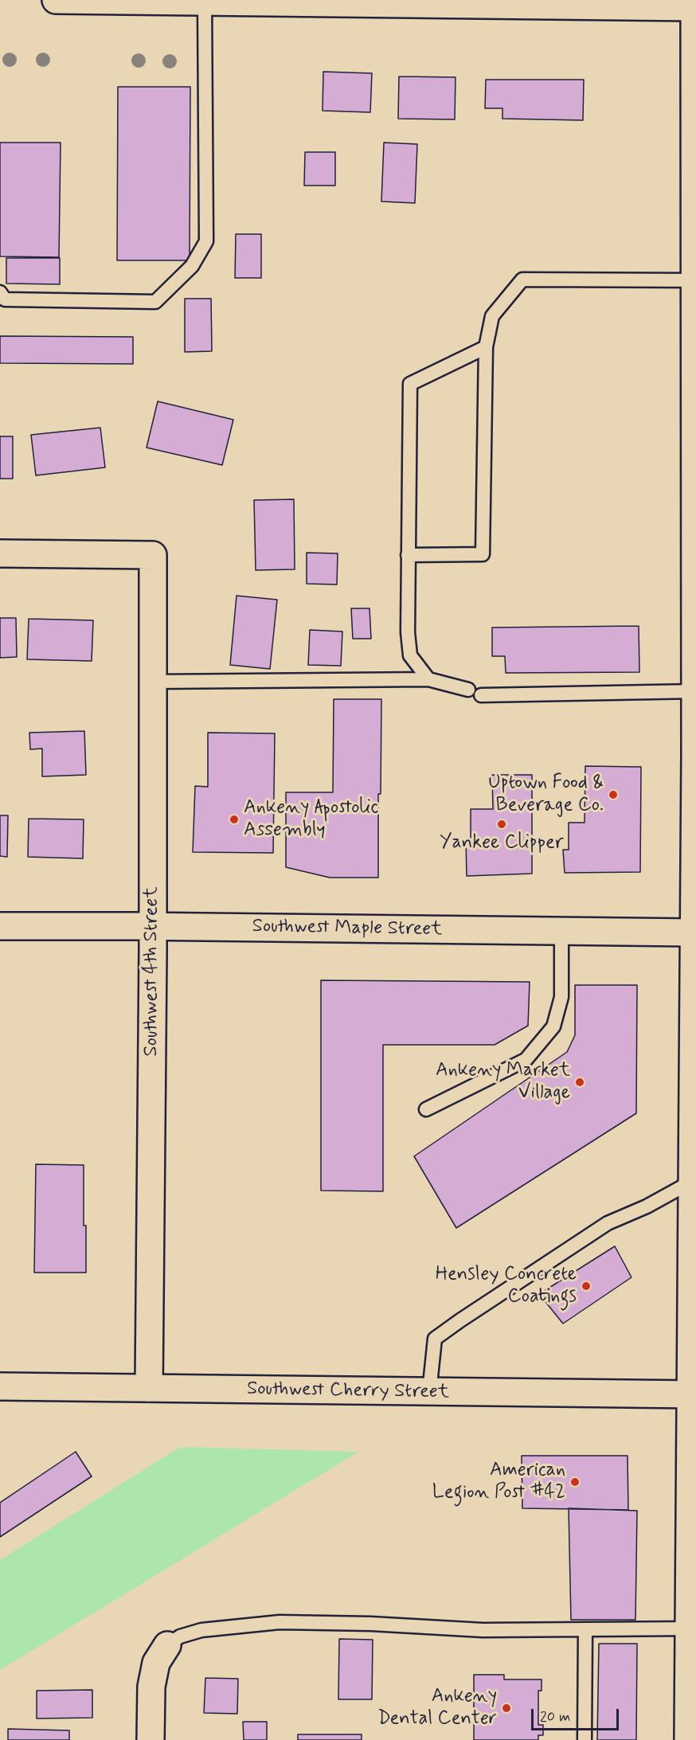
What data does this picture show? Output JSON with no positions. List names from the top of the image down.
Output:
{
  "streets": {
    "street": ["Southwest Maple Street", "Southwest 4th Street", "Southwest Cherry Street"]
  },
  "crossings": [
    ["Southwest Maple Street", "Southwest 4th Street"],
    ["Southwest 4th Street", "Southwest Cherry Street"]
  ],
  "places": [
    "Uptown Food & Beverage Co.",
    "Ankeny Apostolic Assembly",
    "Yankee Clipper",
    "Ankeny Market Village",
    "Hensley Concrete Coatings",
    "American Legion Post #42",
    "Ankeny Dental Center"
  ],
  "scale_bar": "20 m"
}
